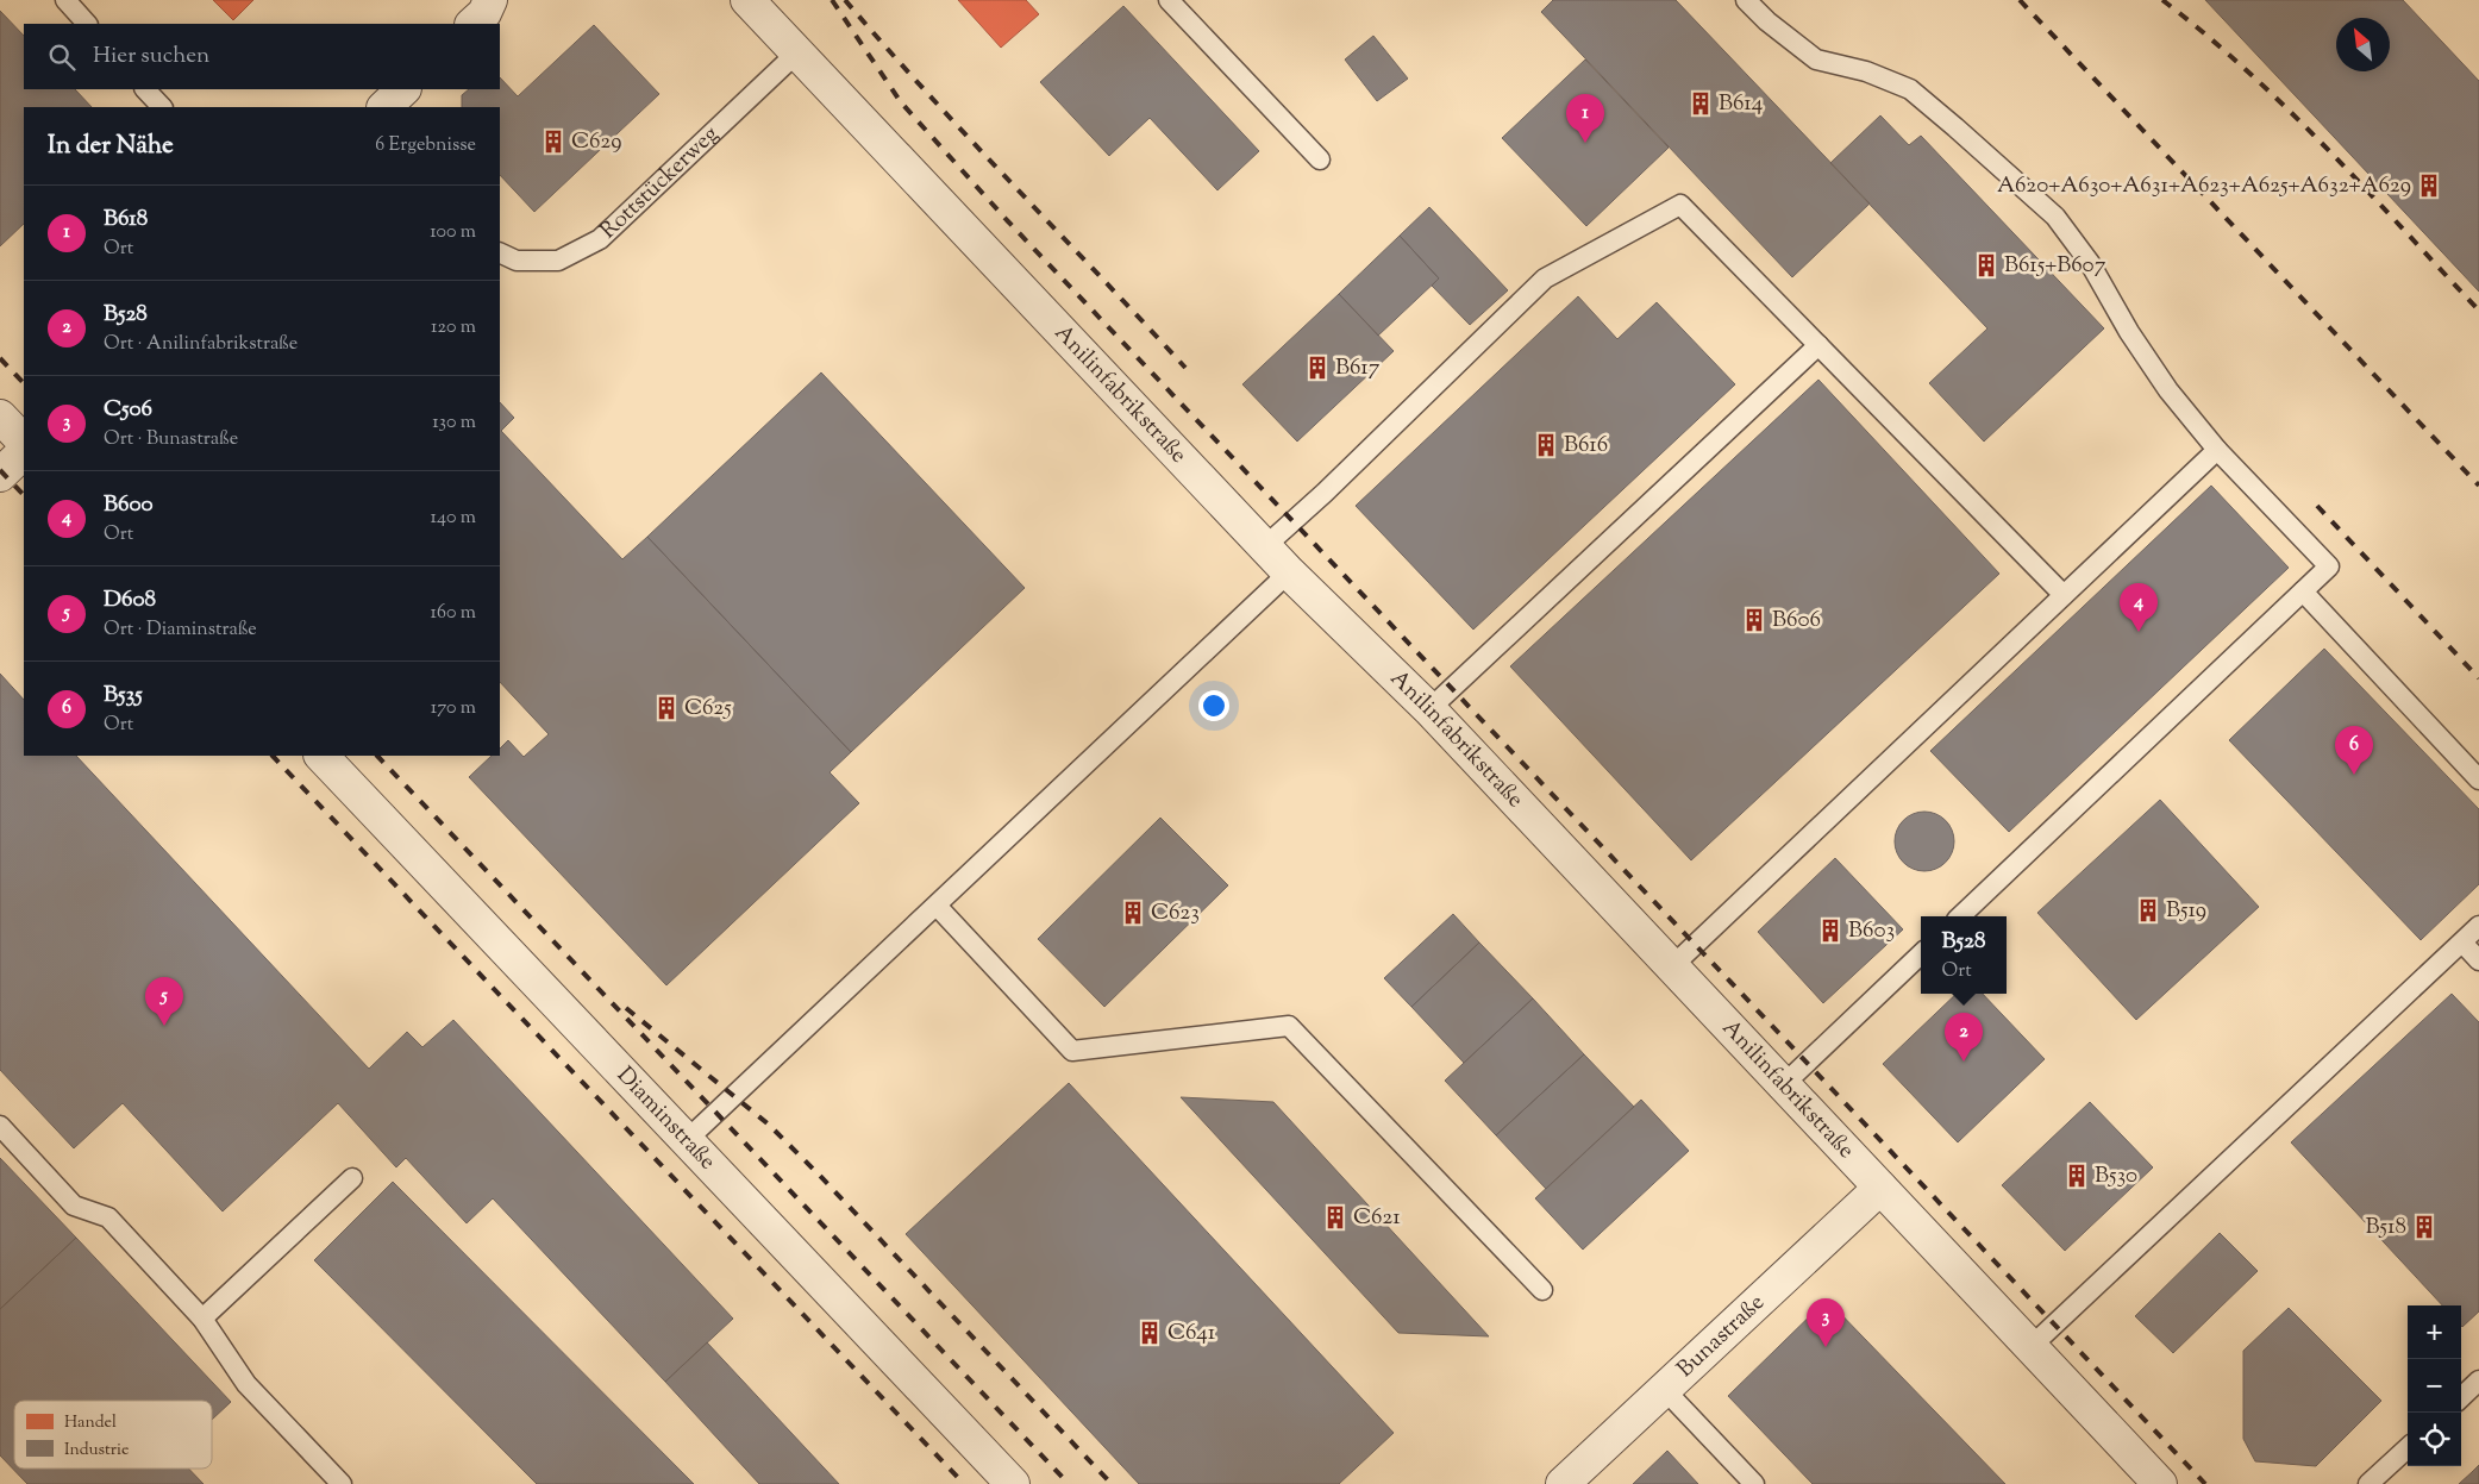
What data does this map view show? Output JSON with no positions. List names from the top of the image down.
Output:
{
  "streets": {
    "street": ["Anilinfabrikstraße", "Diaminstraße", "Bunastraße"],
    "lane": ["Rottstückerweg"]
  },
  "crossings": [
    ["Rottstückerweg", "Anilinfabrikstraße"],
    ["Anilinfabrikstraße", "Bunastraße"]
  ],
  "places": {
    "building": [
      "B614",
      "C629",
      "A620+A630+A631+A623+A625+A632+A629",
      "B615+B607",
      "B617",
      "B616",
      "B606",
      "C625",
      "B519",
      "C623",
      "B603",
      "B530",
      "C621",
      "B518",
      "C641"
    ]
  },
  "legend": ["Handel", "Industrie"],
  "north": "top left",
  "page": {
    "search": "Hier suchen",
    "pins": [
      "1",
      "4",
      "6",
      "5",
      "2",
      "3"
    ],
    "heading": ["In der Nähe", "6 Ergebnisse"],
    "list": [
      {
        "mark": "1",
        "name": "B618",
        "note": "Ort",
        "value": "100 m"
      },
      {
        "mark": "2",
        "name": "B528",
        "note": "Ort · Anilinfabrikstraße",
        "value": "120 m"
      },
      {
        "mark": "3",
        "name": "C506",
        "note": "Ort · Bunastraße",
        "value": "130 m"
      },
      {
        "mark": "4",
        "name": "B600",
        "note": "Ort",
        "value": "140 m"
      },
      {
        "mark": "5",
        "name": "D608",
        "note": "Ort · Diaminstraße",
        "value": "160 m"
      },
      {
        "mark": "6",
        "name": "B535",
        "note": "Ort",
        "value": "170 m"
      }
    ],
    "popup": ["B528", "Ort"],
    "map_buttons": ["+", "−"]
  }
}
